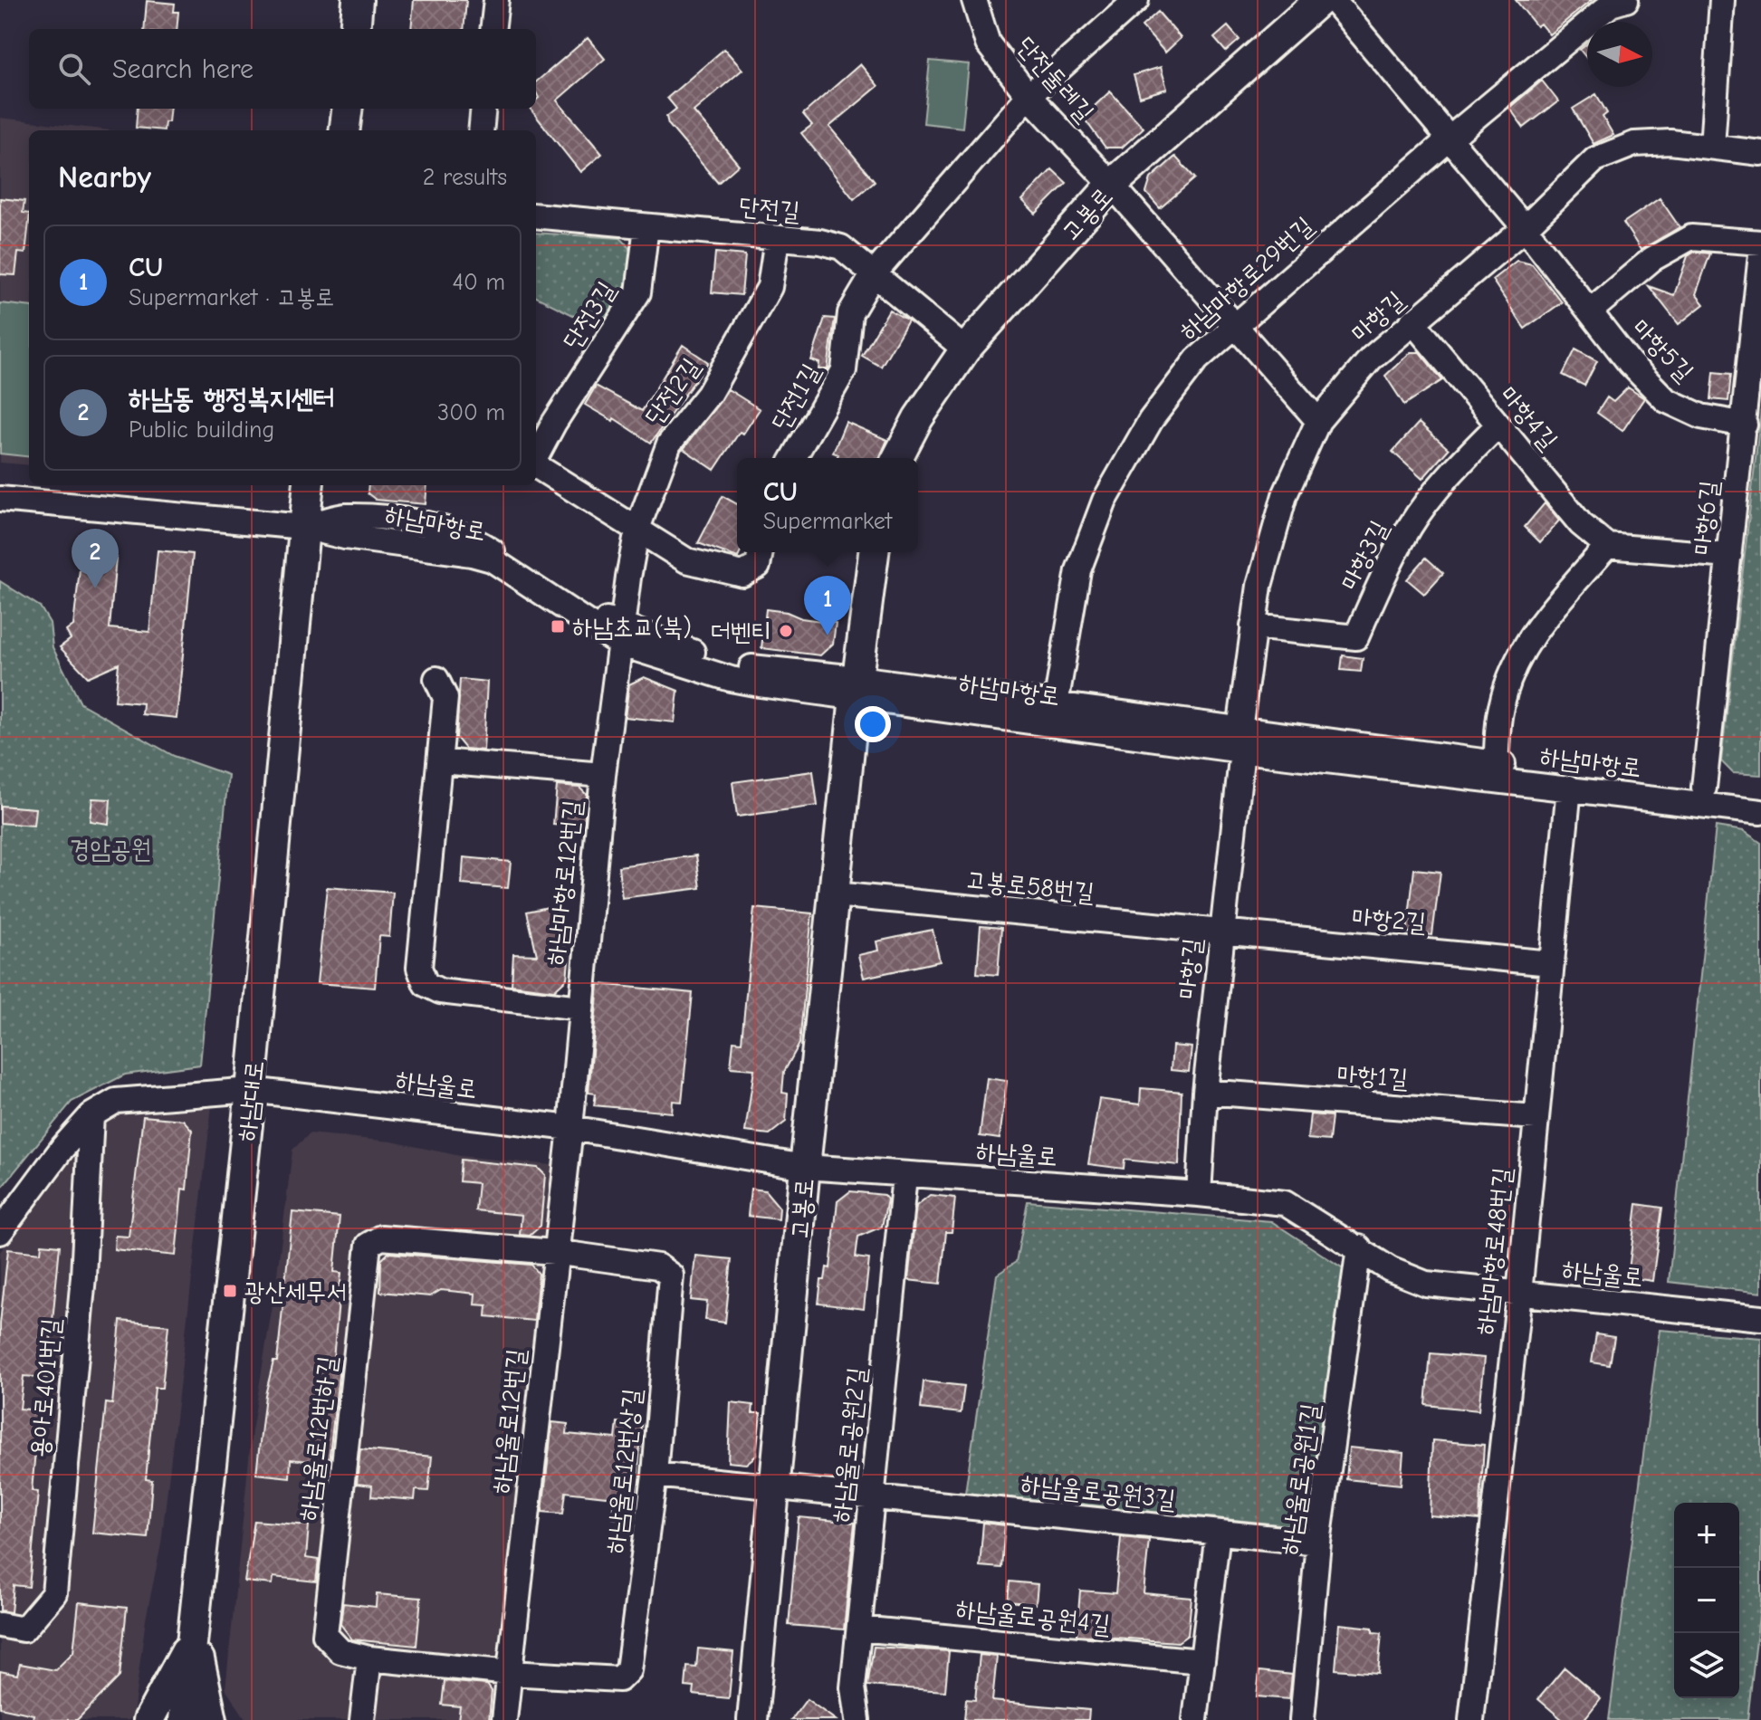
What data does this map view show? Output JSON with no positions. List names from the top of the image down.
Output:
{
  "streets": {
    "main road": ["고봉로", "하남대로"],
    "street": [
      "단전둘레길",
      "단전길",
      "하남마항로29번길",
      "단전3길",
      "마항길",
      "마항5길",
      "단전2길",
      "단전1길",
      "마항4길",
      "마항6길",
      "하남마항로",
      "마항3길",
      "하남마항로12번길",
      "고봉로58번길",
      "마항2길",
      "마항1길",
      "하남울로",
      "하남마항로48번길",
      "용아로401번길",
      "하남울로12번길",
      "하남울로12번하길",
      "하남울로공원2길",
      "하남울로12번상길",
      "하남울로공원1길",
      "하남울로공원3길",
      "하남울로공원4길"
    ]
  },
  "crossings": [
    ["단전둘레길", "고봉로"],
    ["단전둘레길", "하남마항로29번길"],
    ["단전둘레길", "마항길"],
    ["단전둘레길", "단전1길"],
    ["단전길", "고봉로"],
    ["단전길", "단전3길"],
    ["단전길", "단전2길"],
    ["단전길", "단전1길"],
    ["고봉로", "하남마항로"],
    ["고봉로", "고봉로58번길"],
    ["고봉로", "하남울로"],
    ["고봉로", "하남울로공원3길"],
    ["하남마항로29번길", "마항5길"],
    ["하남마항로29번길", "하남마항로"],
    ["단전3길", "단전2길"],
    ["마항길", "마항5길"],
    ["마항길", "마항4길"],
    ["마항길", "하남마항로"],
    ["마항길", "마항3길"],
    ["마항길", "고봉로58번길"],
    ["마항길", "마항2길"],
    ["마항길", "마항1길"],
    ["마항길", "하남울로"],
    ["마항5길", "마항6길"],
    ["단전2길", "하남마항로"],
    ["단전2길", "하남마항로12번길"],
    ["마항4길", "마항3길"],
    ["마항6길", "하남마항로"],
    ["하남마항로", "하남마항로12번길"],
    ["하남마항로", "하남대로"],
    ["하남마항로", "하남마항로48번길"],
    ["하남마항로12번길", "하남울로"],
    ["하남마항로12번길", "하남울로12번길"],
    ["고봉로58번길", "마항2길"],
    ["마항2길", "하남마항로48번길"],
    ["마항1길", "하남마항로48번길"],
    ["하남울로", "하남대로"],
    ["하남울로", "하남마항로48번길"],
    ["하남울로", "용아로401번길"],
    ["하남울로", "하남울로12번길"],
    ["하남울로", "하남울로공원2길"],
    ["하남울로", "하남울로공원1길"],
    ["하남울로12번길", "하남울로12번하길"],
    ["하남울로12번길", "하남울로12번상길"],
    ["하남울로12번하길", "하남울로12번상길"],
    ["하남울로공원2길", "하남울로공원3길"],
    ["하남울로공원2길", "하남울로공원4길"],
    ["하남울로12번상길", "하남울로공원3길"],
    ["하남울로공원1길", "하남울로공원3길"]
  ],
  "parks": ["경암공원"],
  "places": {
    "transit": ["하남초교(북)", "광산세무서"],
    "other": ["더벤티"]
  },
  "north": "right",
  "page": {
    "search": "Search here",
    "heading": ["Nearby", "2 results"],
    "list": [
      {
        "mark": "1",
        "name": "CU",
        "note": "Supermarket · 고봉로",
        "value": "40 m"
      },
      {
        "mark": "2",
        "name": "하남동 행정복지센터",
        "note": "Public building",
        "value": "300 m"
      }
    ],
    "popup": ["CU", "Supermarket"],
    "pins": ["2", "1"],
    "map_buttons": ["+", "−"]
  }
}
